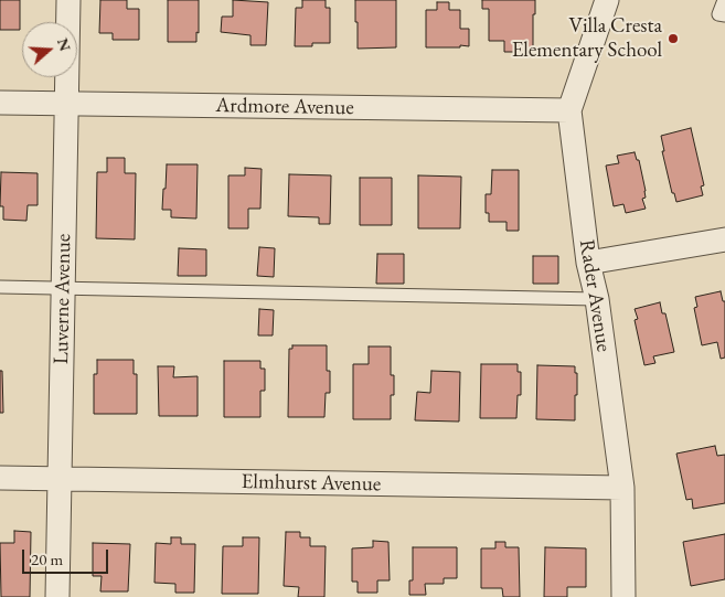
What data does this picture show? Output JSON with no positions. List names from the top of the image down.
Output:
{
  "streets": {
    "street": [
      "Ardmore Avenue",
      "Rader Avenue",
      "Luverne Avenue",
      "Elmhurst Avenue"
    ]
  },
  "crossings": [
    ["Ardmore Avenue", "Rader Avenue"],
    ["Ardmore Avenue", "Luverne Avenue"],
    ["Rader Avenue", "Elmhurst Avenue"],
    ["Luverne Avenue", "Elmhurst Avenue"]
  ],
  "places": ["Villa Cresta Elementary School"],
  "scale_bar": "20 m",
  "north": "right"
}
